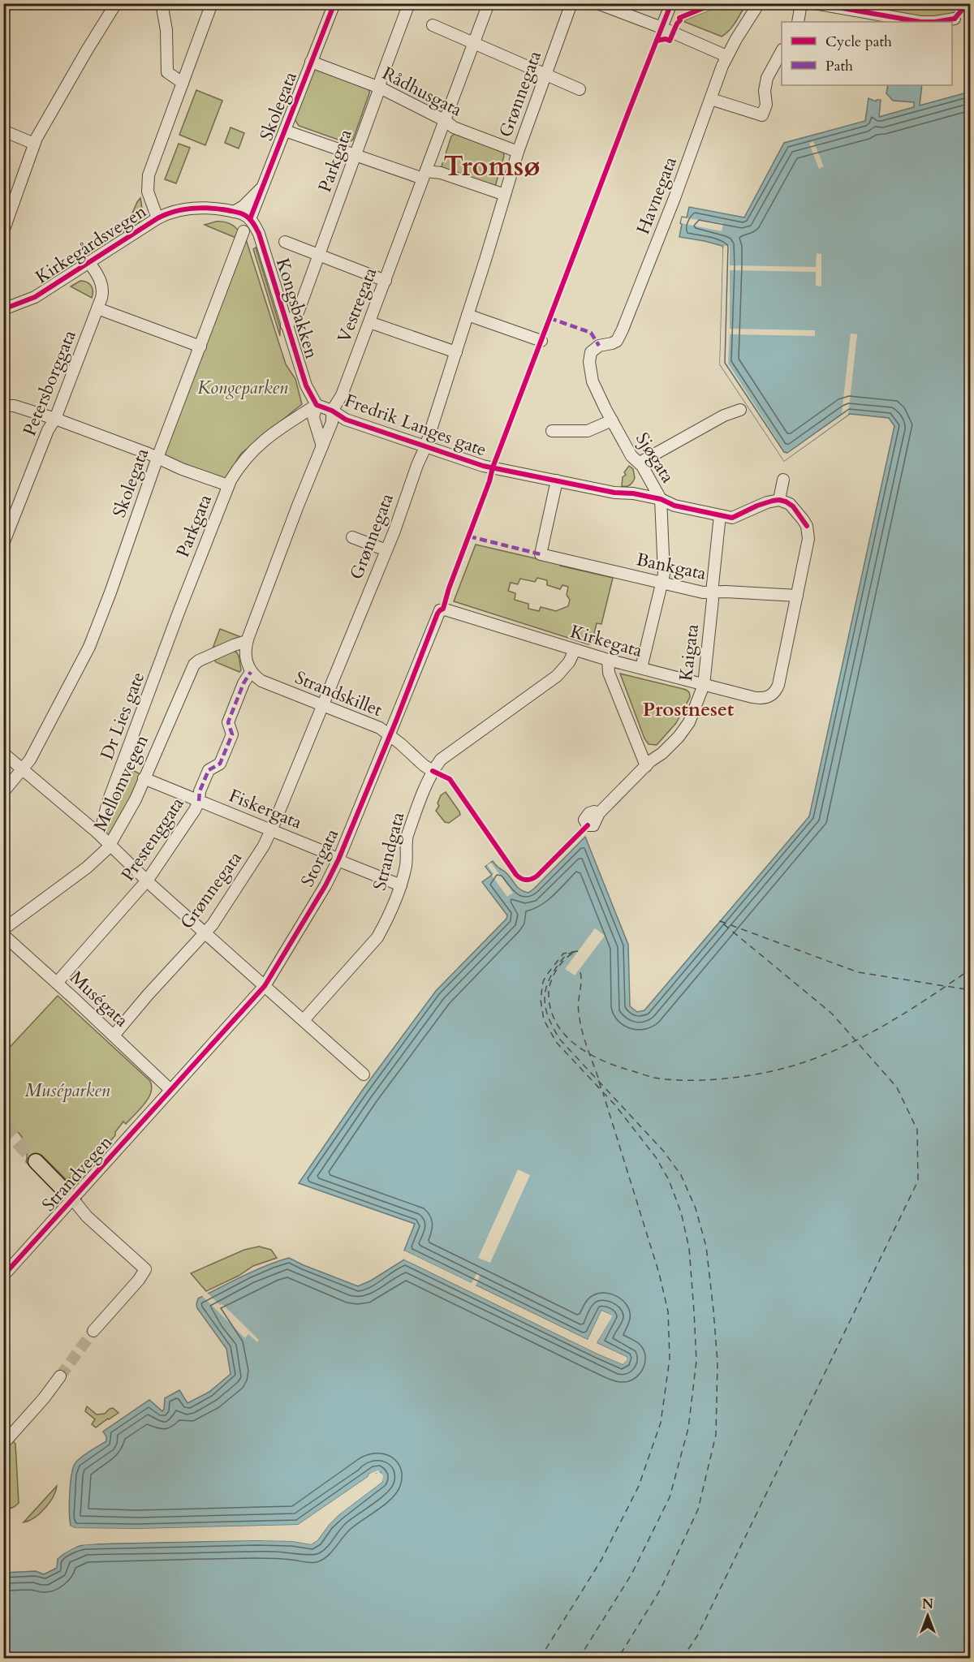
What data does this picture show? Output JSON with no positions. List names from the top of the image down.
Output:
{
  "streets": {
    "street": [
      "Rådhusgata",
      "Grønnegata",
      "Skolegata",
      "Parkgata",
      "Havnegata",
      "Kirkegårdsvegen",
      "Vestregata",
      "Kongsbakken",
      "Petersborggata",
      "Fredrik Langes gate",
      "Sjøgata",
      "Bankgata",
      "Kirkegata",
      "Kaigata",
      "Strandskillet",
      "Dr Lies gate",
      "Mellomvegen",
      "Fiskergata",
      "Prestenggata",
      "Strandgata",
      "Storgata",
      "Muségata",
      "Strandvegen"
    ]
  },
  "crossings": [
    ["Rådhusgata", "Grønnegata"],
    ["Rådhusgata", "Skolegata"],
    ["Rådhusgata", "Parkgata"],
    ["Rådhusgata", "Vestregata"],
    ["Grønnegata", "Fredrik Langes gate"],
    ["Grønnegata", "Strandskillet"],
    ["Grønnegata", "Fiskergata"],
    ["Grønnegata", "Muségata"],
    ["Skolegata", "Kirkegårdsvegen"],
    ["Skolegata", "Kongsbakken"],
    ["Parkgata", "Kongsbakken"],
    ["Parkgata", "Fredrik Langes gate"],
    ["Parkgata", "Dr Lies gate"],
    ["Havnegata", "Sjøgata"],
    ["Kirkegårdsvegen", "Kongsbakken"],
    ["Kirkegårdsvegen", "Petersborggata"],
    ["Vestregata", "Kongsbakken"],
    ["Vestregata", "Fredrik Langes gate"],
    ["Vestregata", "Strandskillet"],
    ["Vestregata", "Mellomvegen"],
    ["Vestregata", "Prestenggata"],
    ["Kongsbakken", "Fredrik Langes gate"],
    ["Fredrik Langes gate", "Sjøgata"],
    ["Fredrik Langes gate", "Bankgata"],
    ["Fredrik Langes gate", "Kaigata"],
    ["Sjøgata", "Bankgata"],
    ["Sjøgata", "Kirkegata"],
    ["Bankgata", "Kirkegata"],
    ["Bankgata", "Kaigata"],
    ["Kirkegata", "Kaigata"],
    ["Kirkegata", "Strandgata"],
    ["Kirkegata", "Storgata"],
    ["Strandskillet", "Prestenggata"],
    ["Strandskillet", "Strandgata"],
    ["Strandskillet", "Storgata"],
    ["Mellomvegen", "Fiskergata"],
    ["Fiskergata", "Prestenggata"],
    ["Fiskergata", "Strandgata"],
    ["Fiskergata", "Storgata"],
    ["Prestenggata", "Muségata"],
    ["Storgata", "Muségata"],
    ["Storgata", "Strandvegen"],
    ["Muségata", "Strandvegen"]
  ],
  "districts": ["Tromsø", "Prostneset"],
  "parks": ["Kongeparken", "Muséparken"],
  "legend": ["Cycle path", "Path"],
  "north": "top"
}
